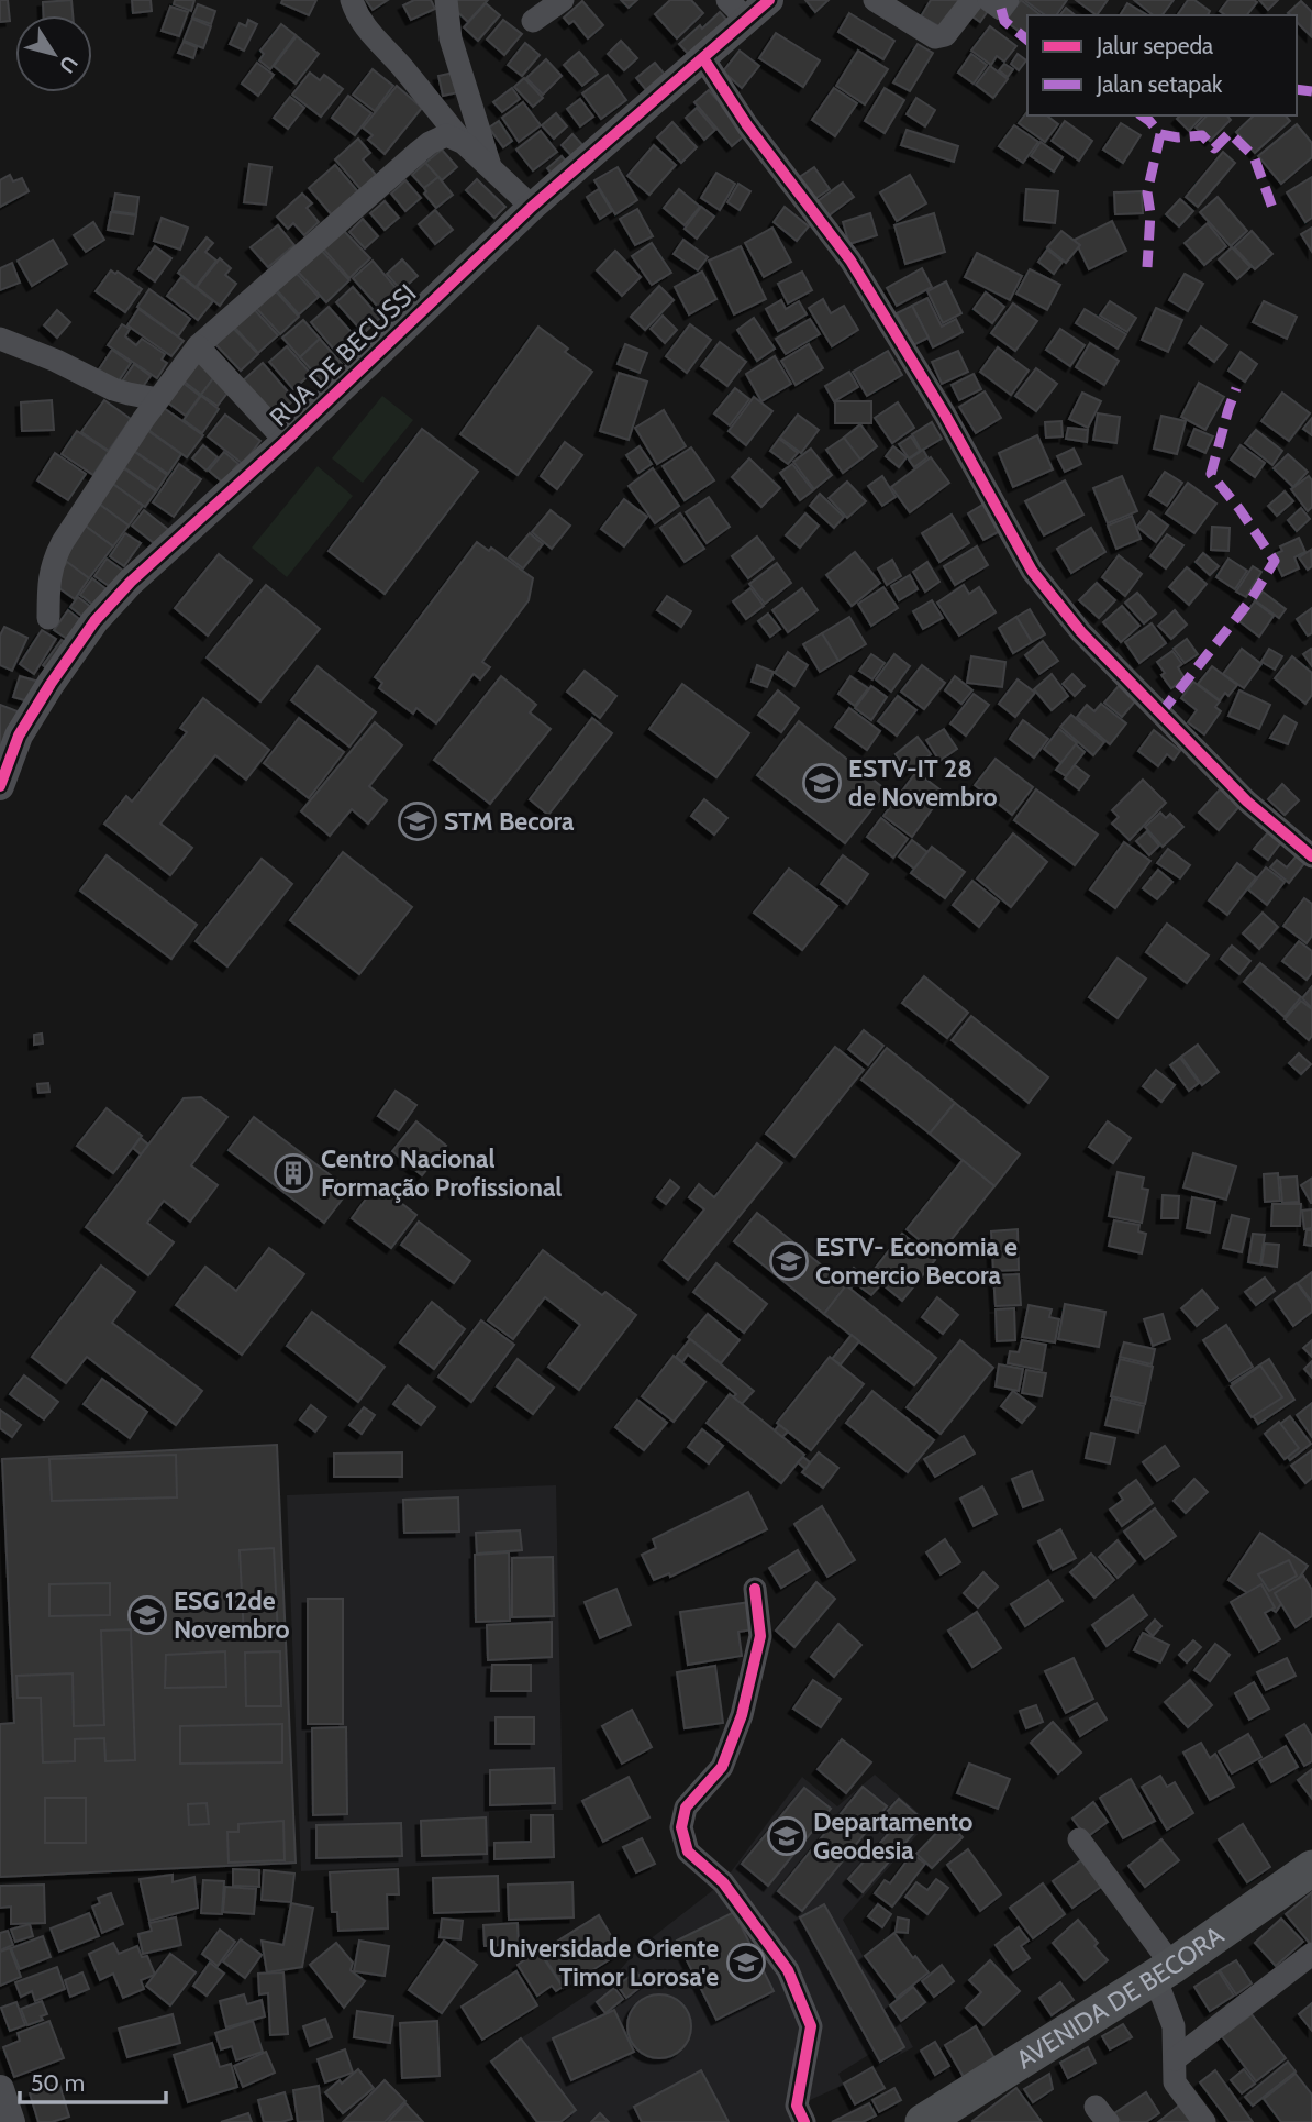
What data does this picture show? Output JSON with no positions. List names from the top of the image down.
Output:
{
  "streets": {
    "main road": ["AVENIDA DE BECORA"],
    "street": ["RUA DE BECUSSI"]
  },
  "places": {
    "school or university": [
      "ESTV-IT 28 de Novembro",
      "STM Becora",
      "ESTV- Economia e Comercio Becora",
      "ESG 12de Novembro",
      "Departamento Geodesia",
      "Universidade Oriente Timor Lorosa'e"
    ],
    "building": ["Centro Nacional Formação Profissional"]
  },
  "legend": ["Jalur sepeda", "Jalan setapak"],
  "scale_bar": "50 m",
  "north": "bottom right"
}
